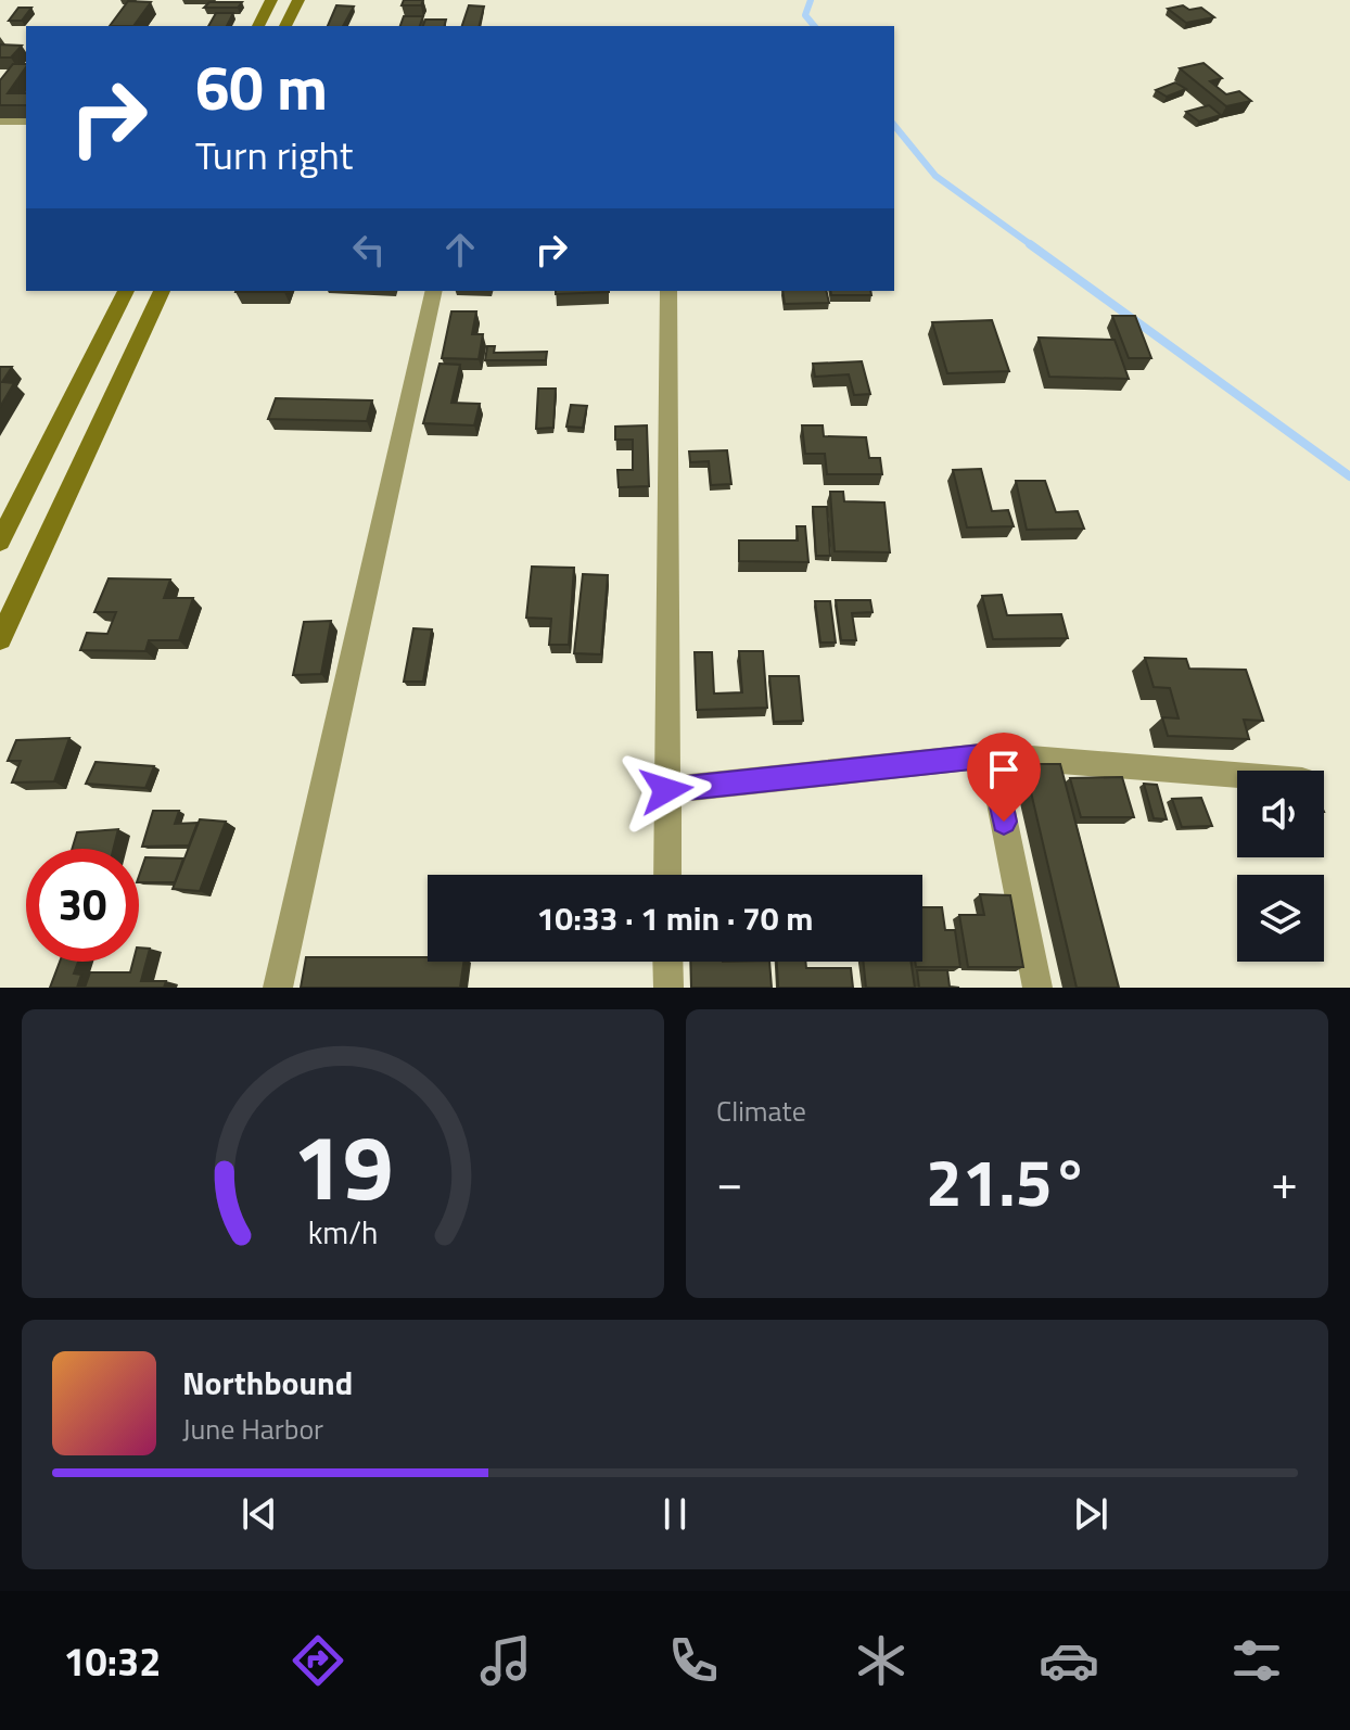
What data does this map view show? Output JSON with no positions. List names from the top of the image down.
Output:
{
  "page": {
    "turn": ["60 m", "Turn right"],
    "limit": "30",
    "trip": "10:33 · 1 min · 70 m",
    "tile": "Climate",
    "heat": ["−", "21.5°", "+"],
    "song": ["Northbound", "June Harbor"],
    "tabs": "10:32",
    "gauge": ["19", "km/h"]
  }
}
